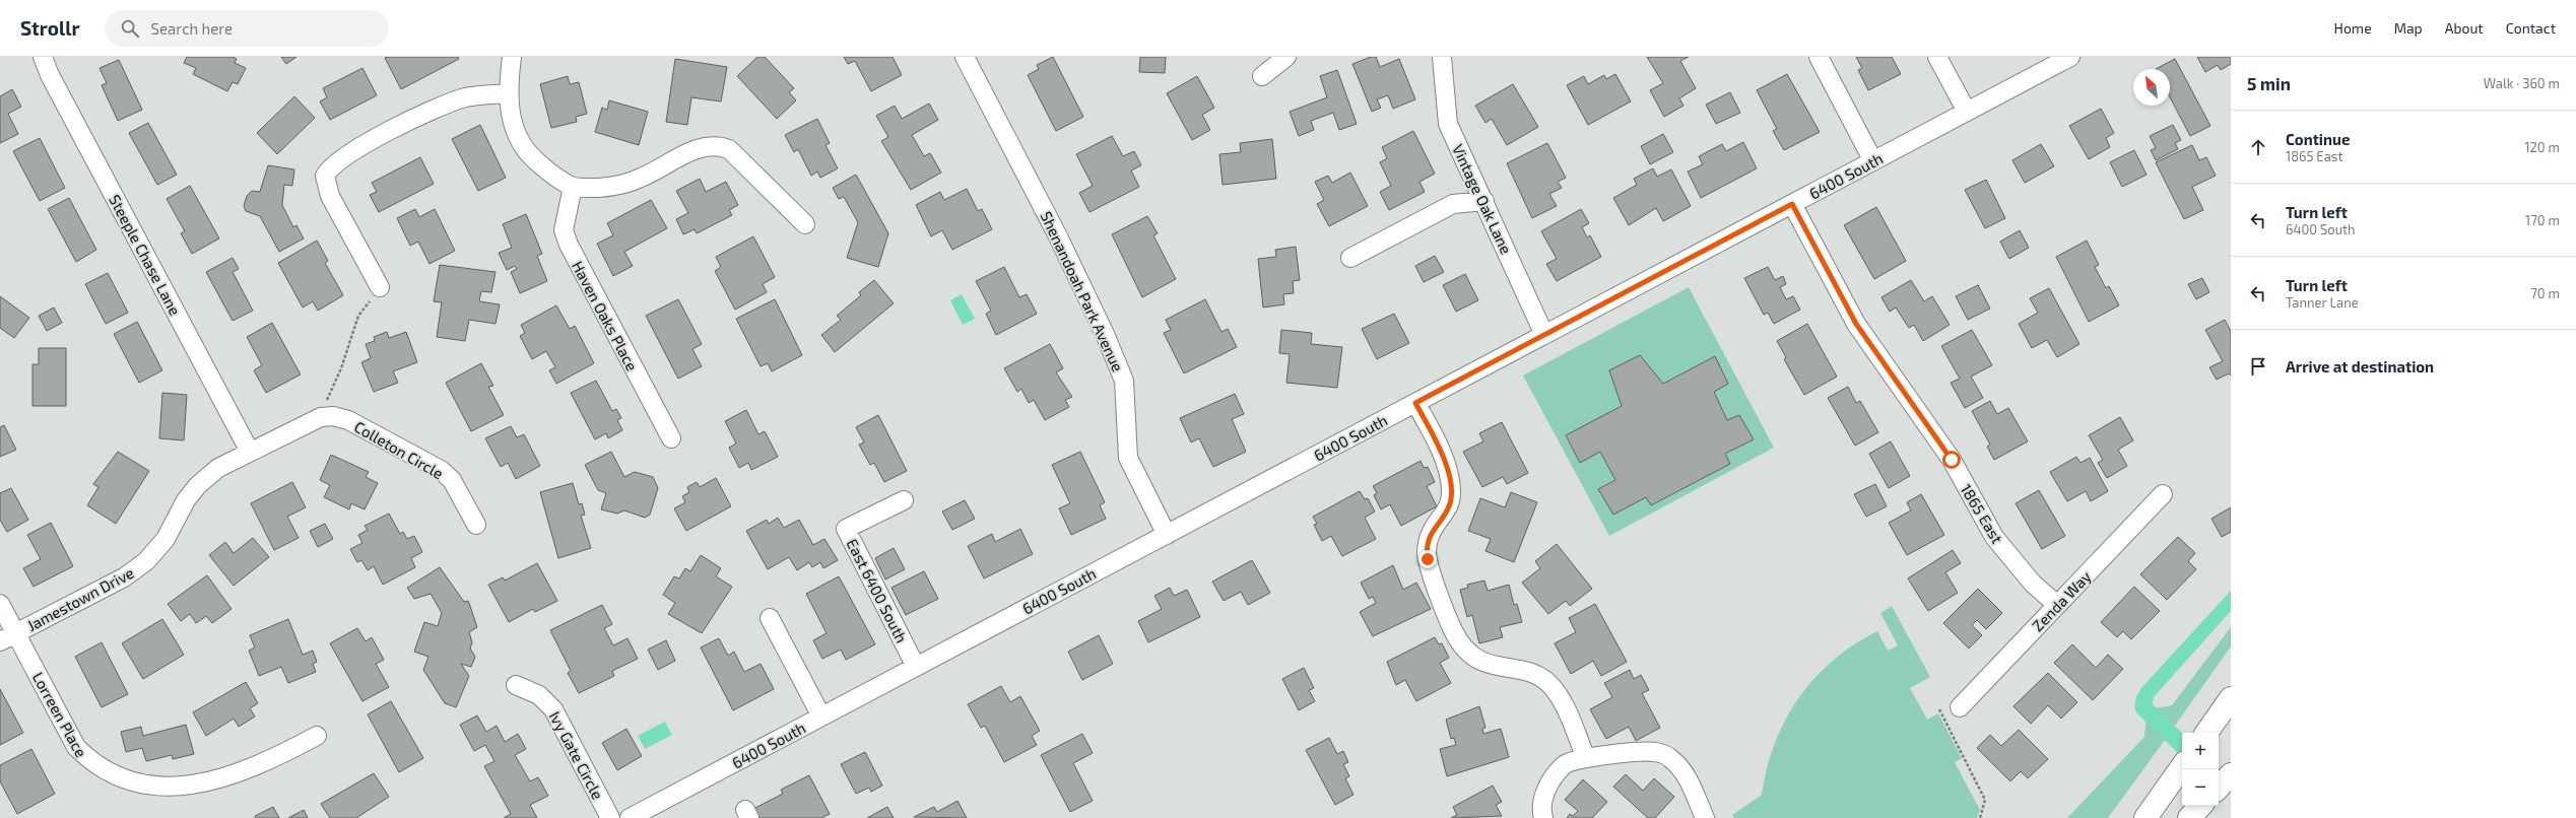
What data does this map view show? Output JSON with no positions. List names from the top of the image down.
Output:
{
  "streets": {
    "street": [
      "6400 South",
      "Vintage Oak Lane",
      "Steeple Chase Lane",
      "Shenandoah Park Avenue",
      "Haven Oaks Place",
      "Colleton Circle",
      "1865 East",
      "East 6400 South",
      "Jamestown Drive",
      "Zenda Way",
      "Lorreen Place",
      "Ivy Gate Circle"
    ]
  },
  "crossings": [
    ["6400 South", "Vintage Oak Lane"],
    ["6400 South", "Shenandoah Park Avenue"],
    ["6400 South", "1865 East"],
    ["6400 South", "East 6400 South"],
    ["Steeple Chase Lane", "Jamestown Drive"],
    ["Colleton Circle", "Jamestown Drive"],
    ["1865 East", "Zenda Way"],
    ["Jamestown Drive", "Lorreen Place"]
  ],
  "north": "top left",
  "page": {
    "header": "Strollr",
    "search": "Search here",
    "nav": [
      "Home",
      "Map",
      "About",
      "Contact"
    ],
    "heading": ["5 min", "Walk · 360 m"],
    "list": [
      ["Continue", "1865 East", "120 m"],
      ["Turn left", "6400 South", "170 m"],
      ["Turn left", "Tanner Lane", "70 m"],
      "Arrive at destination"
    ],
    "map_buttons": ["+", "−"]
  }
}
